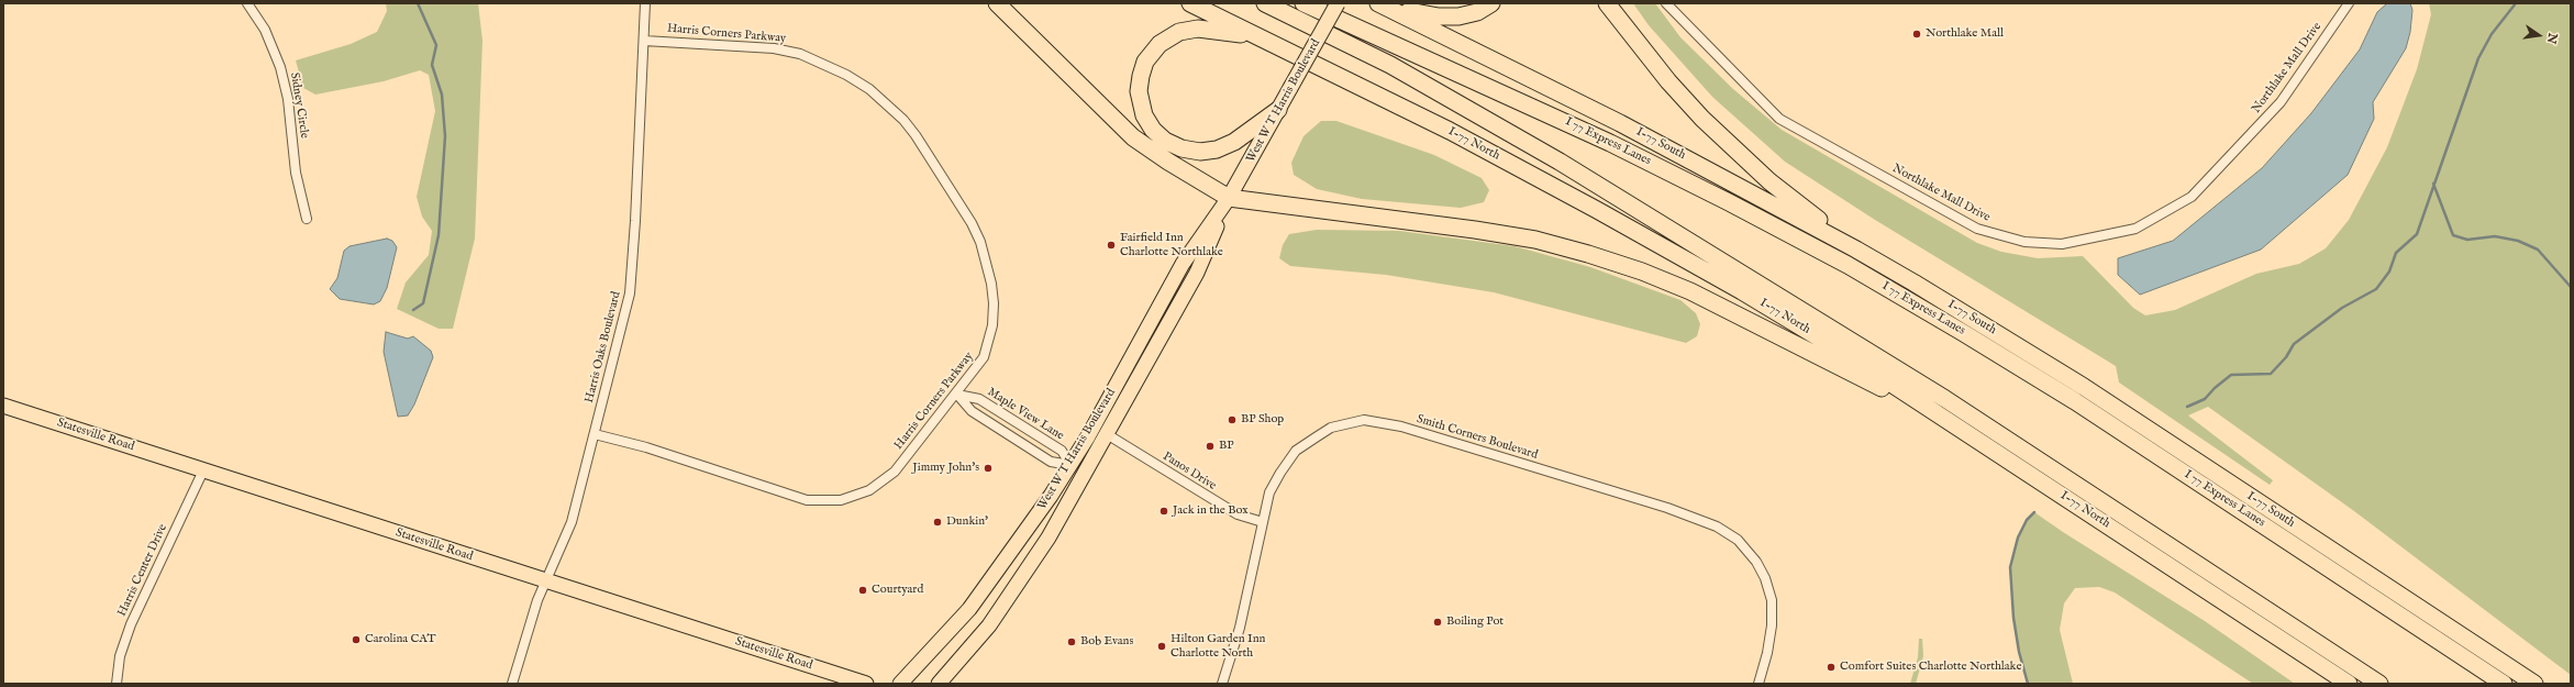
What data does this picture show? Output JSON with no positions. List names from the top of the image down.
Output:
{
  "streets": {
    "highway": ["I 77 Express Lanes", "I-77 North", "I-77 South"],
    "main road": ["West W T Harris Boulevard", "Statesville Road"],
    "street": [
      "Harris Corners Parkway",
      "Northlake Mall Drive",
      "Sidney Circle",
      "Harris Oaks Boulevard",
      "Maple View Lane",
      "Smith Corners Boulevard",
      "Panos Drive",
      "Harris Center Drive"
    ]
  },
  "crossings": [
    ["Harris Corners Parkway", "Harris Oaks Boulevard"],
    ["Harris Corners Parkway", "Maple View Lane"],
    ["West W T Harris Boulevard", "Maple View Lane"],
    ["West W T Harris Boulevard", "Panos Drive"],
    ["Harris Oaks Boulevard", "Statesville Road"],
    ["Statesville Road", "Harris Center Drive"],
    ["Smith Corners Boulevard", "Panos Drive"]
  ],
  "places": [
    "Northlake Mall",
    "Fairfield Inn Charlotte Northlake",
    "BP Shop",
    "BP",
    "Jimmy John's",
    "Jack in the Box",
    "Dunkin'",
    "Courtyard",
    "Boiling Pot",
    "Carolina CAT",
    "Bob Evans",
    "Hilton Garden Inn Charlotte North",
    "Comfort Suites Charlotte Northlake"
  ],
  "north": "right"
}
